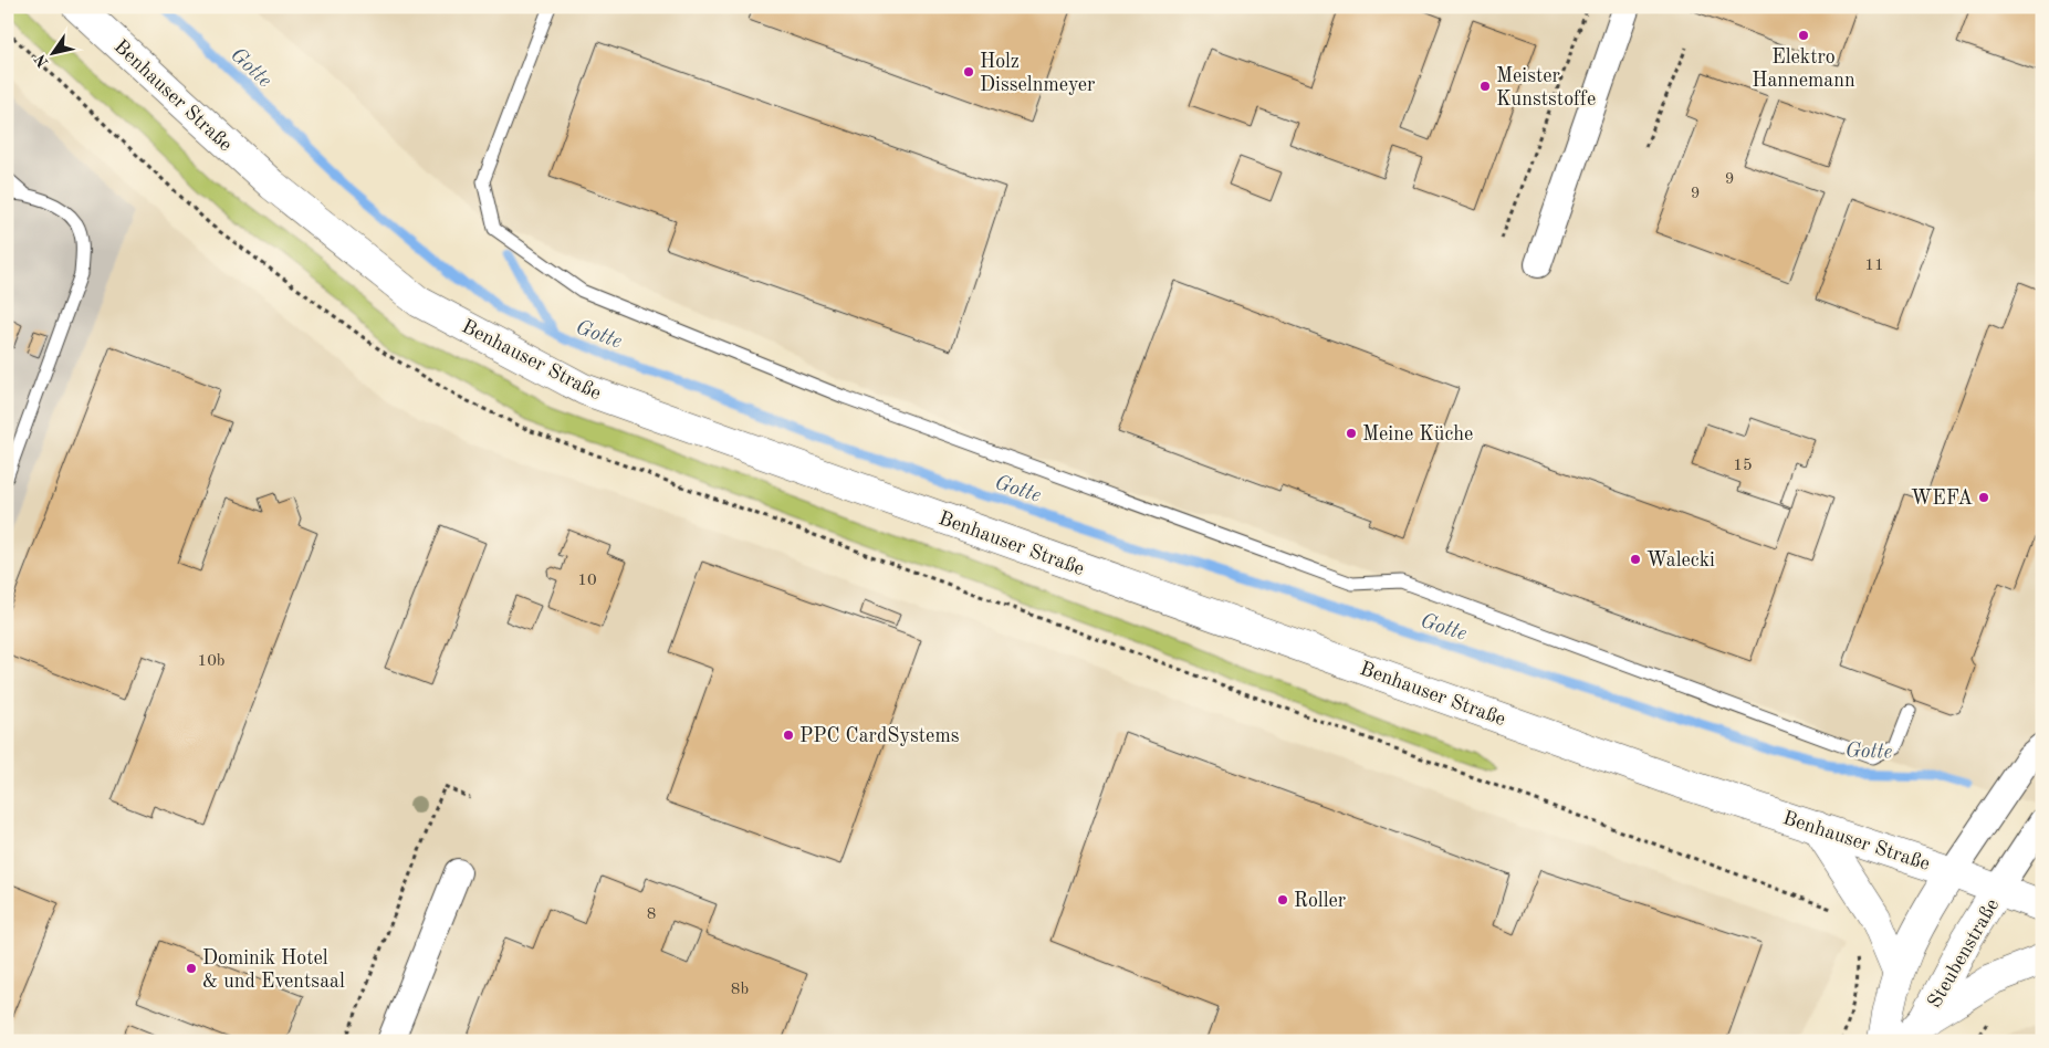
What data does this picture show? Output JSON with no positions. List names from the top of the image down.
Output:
{
  "streets": {
    "main road": ["Benhauser Straße", "Steubenstraße"]
  },
  "crossings": [
    ["Benhauser Straße", "Steubenstraße"]
  ],
  "water": ["Gotte"],
  "places": [
    "Elektro Hannemann",
    "Holz Disselnmeyer",
    "Meister Kunststoffe",
    "Meine Küche",
    "WEFA",
    "Walecki",
    "PPC CardSystems",
    "Roller",
    "Dominik Hotel & und Eventsaal"
  ],
  "house_numbers": [
    "9",
    "9",
    "11",
    "15",
    "10",
    "10b",
    "8",
    "8b"
  ],
  "north": "bottom left"
}
